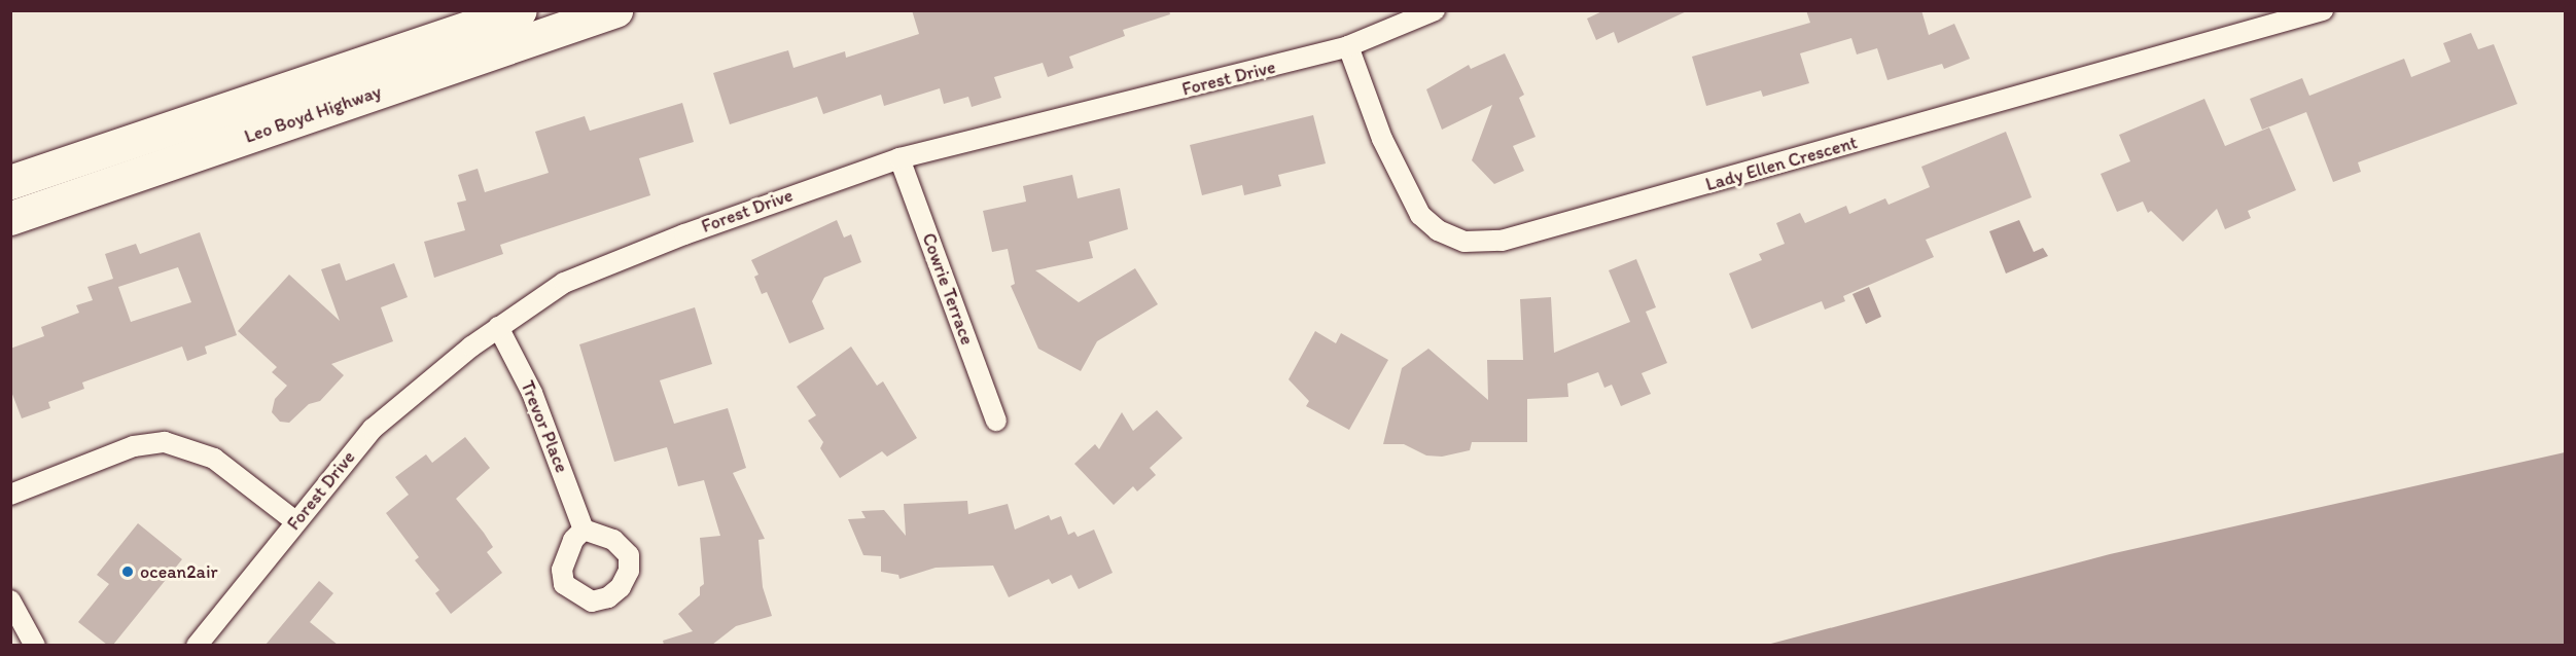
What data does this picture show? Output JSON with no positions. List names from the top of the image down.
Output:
{
  "streets": {
    "highway": ["Leo Boyd Highway"],
    "street": [
      "Forest Drive",
      "Lady Ellen Crescent",
      "Cowrie Terrace",
      "Trevor Place"
    ]
  },
  "crossings": [
    ["Forest Drive", "Lady Ellen Crescent"],
    ["Forest Drive", "Cowrie Terrace"],
    ["Forest Drive", "Trevor Place"]
  ],
  "places": ["ocean2air"]
}
